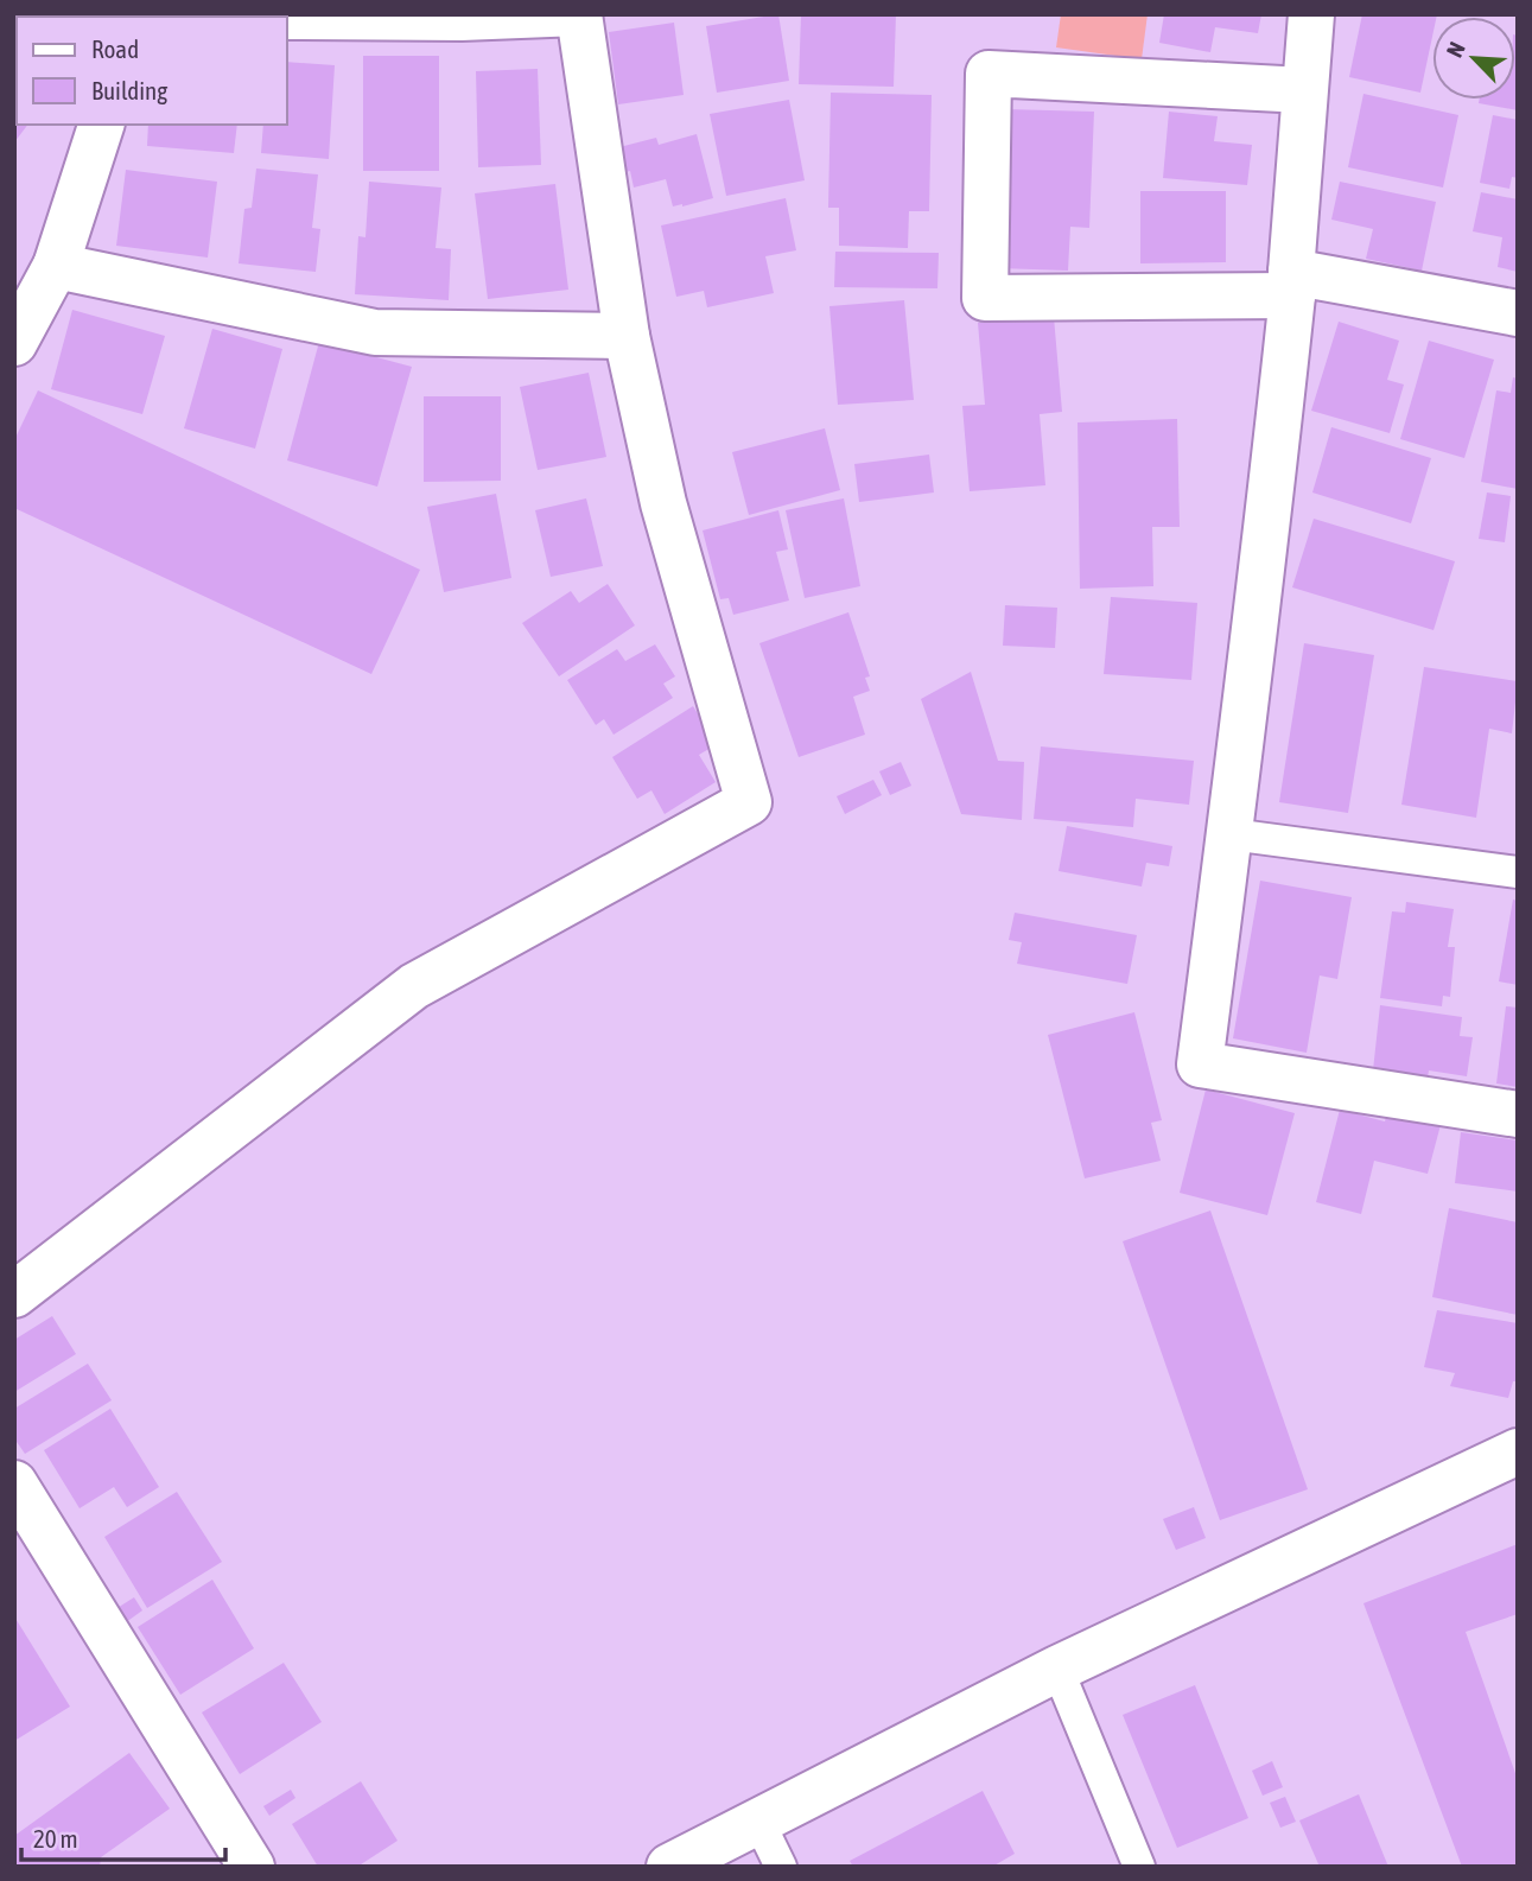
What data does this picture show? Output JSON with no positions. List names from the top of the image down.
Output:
{
  "legend": ["Road", "Building"],
  "scale_bar": "20 m",
  "north": "top left"
}
